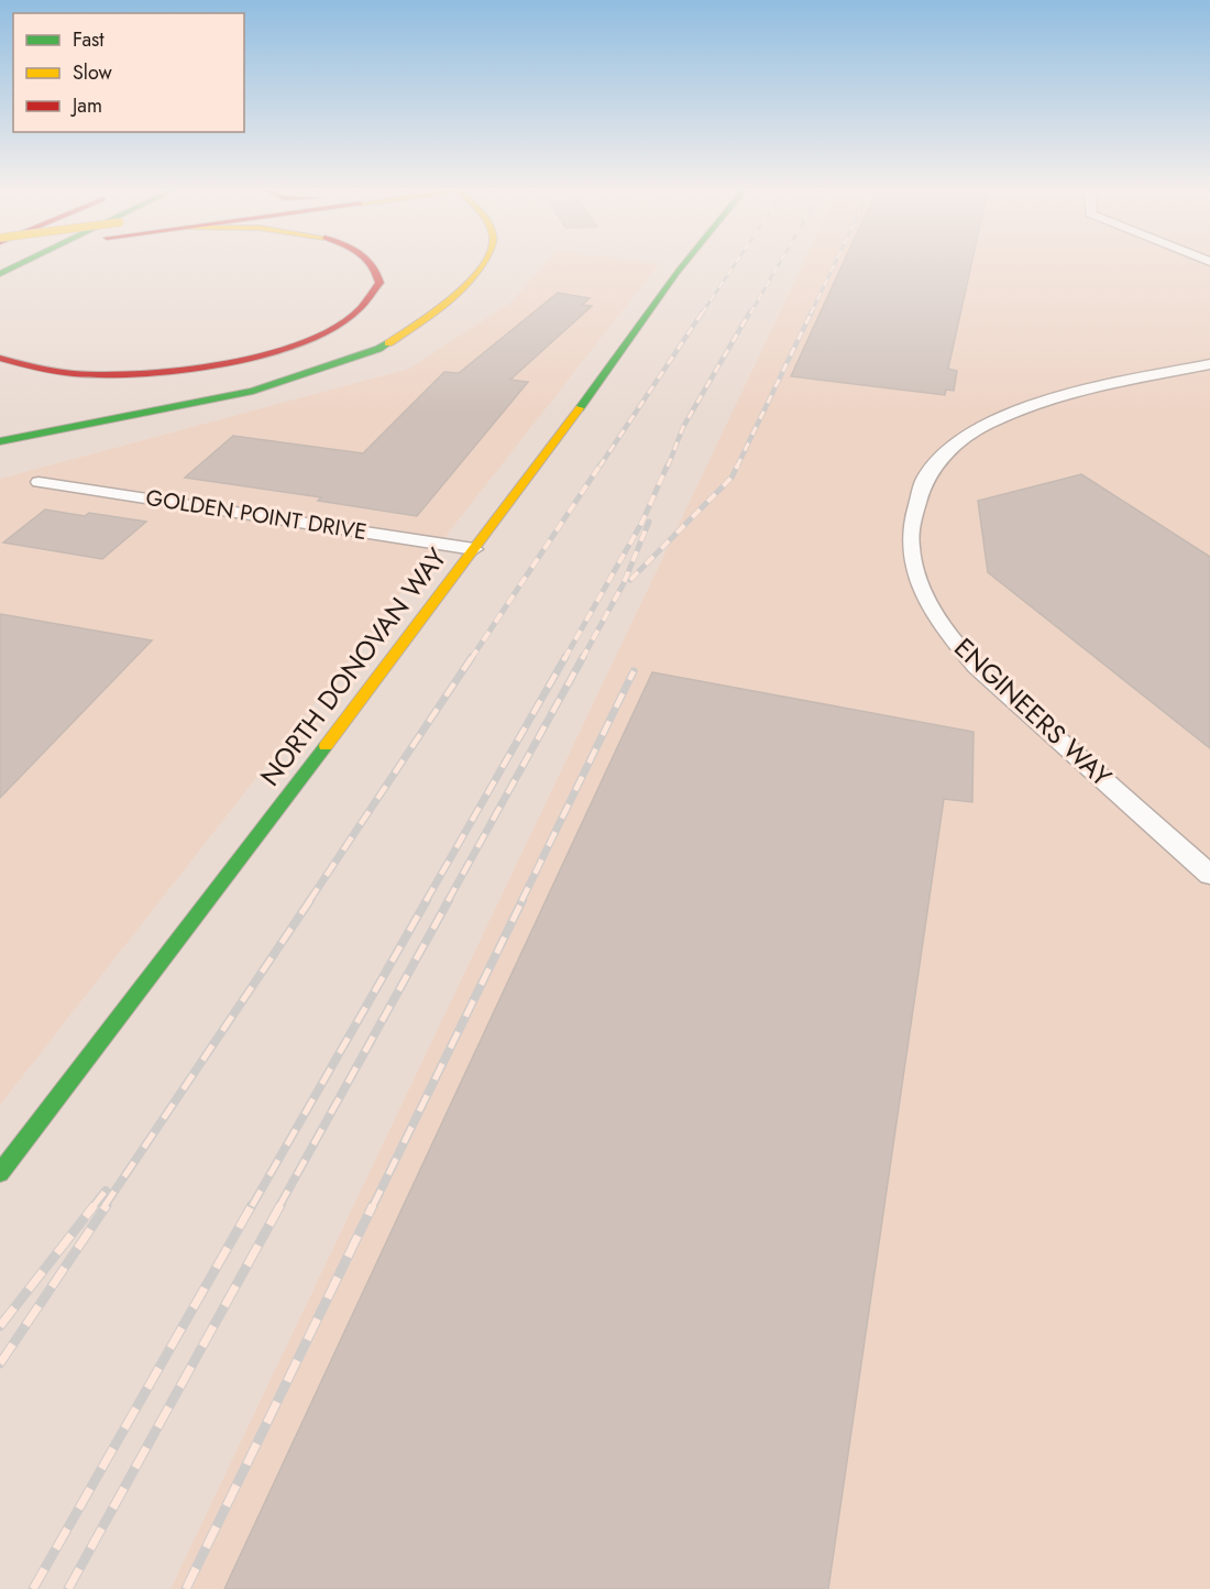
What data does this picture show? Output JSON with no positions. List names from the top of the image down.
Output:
{
  "streets": {
    "main road": ["NORTH DONOVAN WAY"],
    "street": ["GOLDEN POINT DRIVE", "ENGINEERS WAY"]
  },
  "crossings": [
    ["GOLDEN POINT DRIVE", "NORTH DONOVAN WAY"]
  ],
  "legend": ["Fast", "Slow", "Jam"]
}
